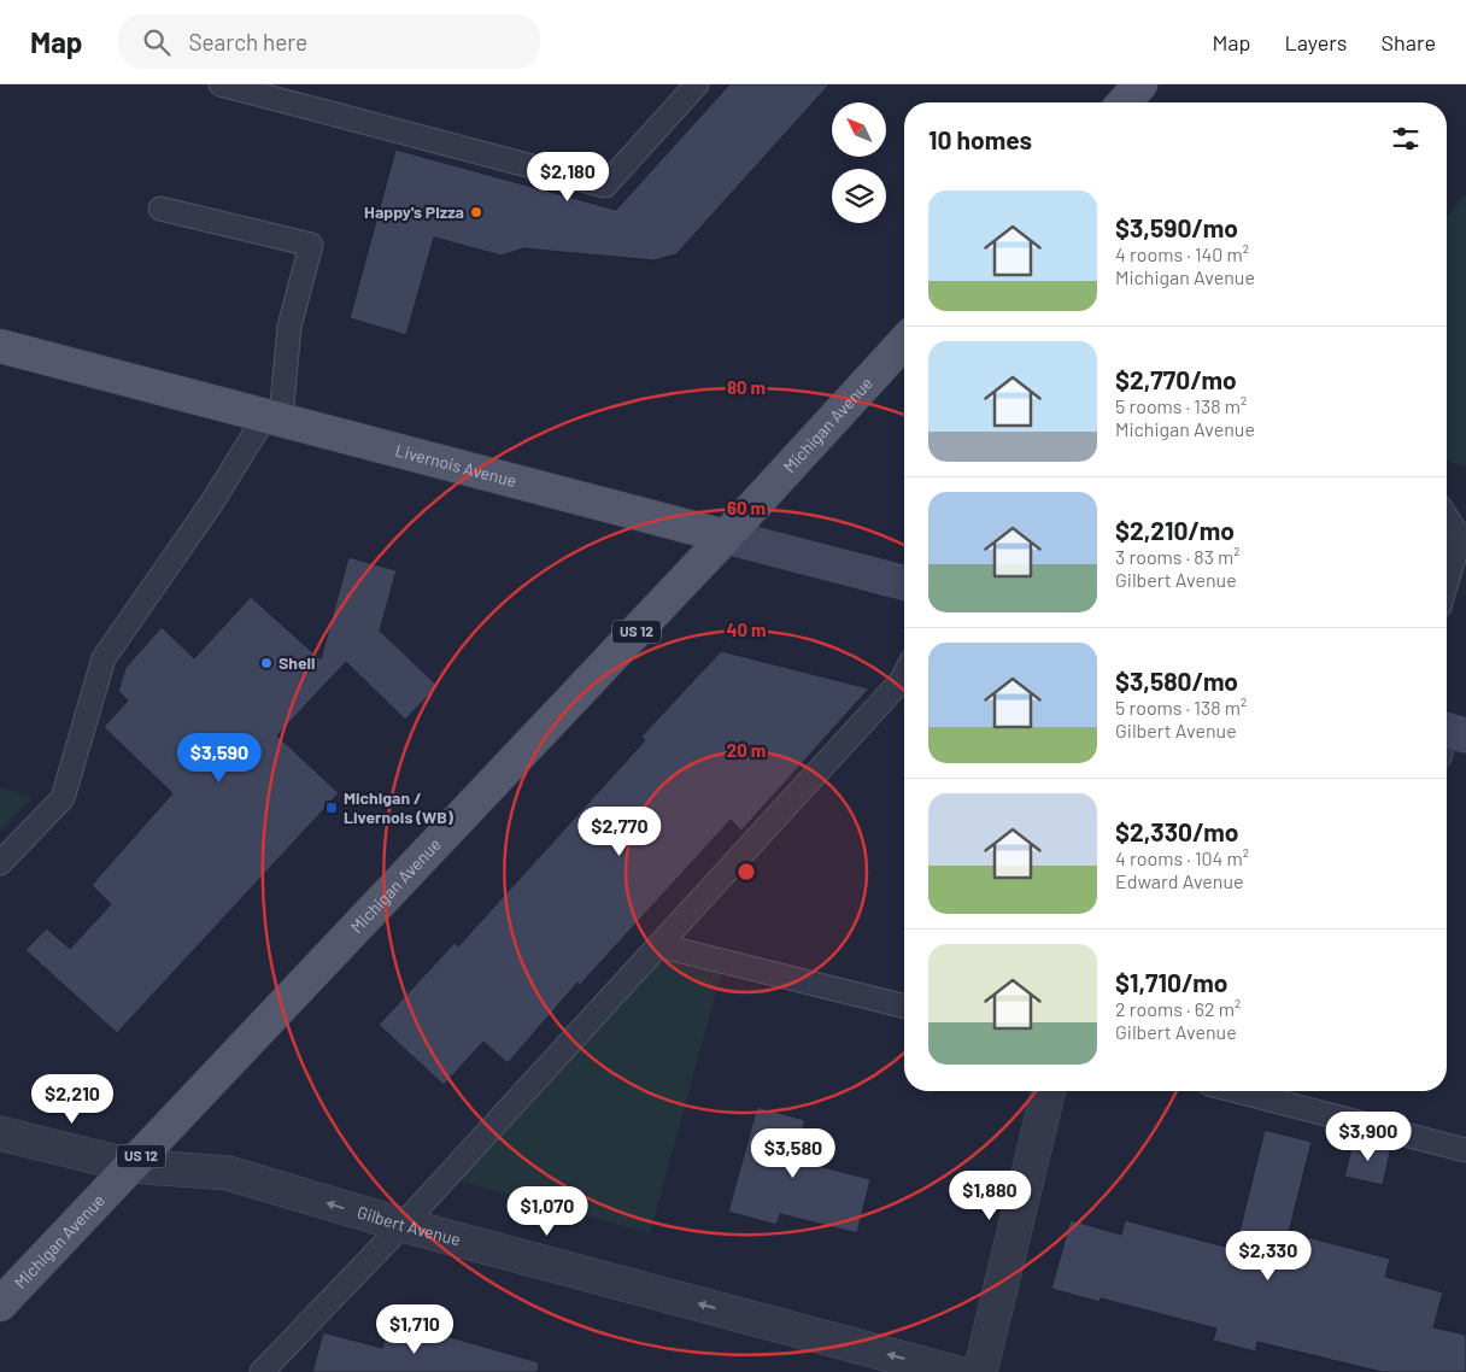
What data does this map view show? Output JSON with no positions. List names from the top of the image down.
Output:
{
  "streets": {
    "main road": ["Michigan Avenue", "Livernois Avenue", "US 12"],
    "street": ["Gilbert Avenue"]
  },
  "crossings": [
    ["Michigan Avenue", "Livernois Avenue"],
    ["Michigan Avenue", "Gilbert Avenue"]
  ],
  "one_way": ["Gilbert Avenue"],
  "places": {
    "other": ["Happy's Pizza", "Shell"],
    "transit": ["Michigan / Livernois (WB)"]
  },
  "north": "top left",
  "page": {
    "header": "Map",
    "search": "Search here",
    "nav": ["Map", "Layers", "Share"],
    "heading": "10 homes",
    "price": [
      "$2,180",
      "$3,590",
      "$2,770",
      "$2,210",
      "$3,900",
      "$3,580",
      "$1,880",
      "$1,070",
      "$2,330",
      "$1,710"
    ],
    "list": [
      {
        "name": "$3,590/mo",
        "note": "4 rooms · 140 m² · Michigan Avenue"
      },
      {
        "name": "$2,770/mo",
        "note": "5 rooms · 138 m² · Michigan Avenue"
      },
      {
        "name": "$2,210/mo",
        "note": "3 rooms · 83 m² · Gilbert Avenue"
      },
      {
        "name": "$3,580/mo",
        "note": "5 rooms · 138 m² · Gilbert Avenue"
      },
      {
        "name": "$2,330/mo",
        "note": "4 rooms · 104 m² · Edward Avenue"
      },
      {
        "name": "$1,710/mo",
        "note": "2 rooms · 62 m² · Gilbert Avenue"
      }
    ]
  },
  "rings": [
    "80 m",
    "60 m",
    "40 m",
    "20 m"
  ]
}
